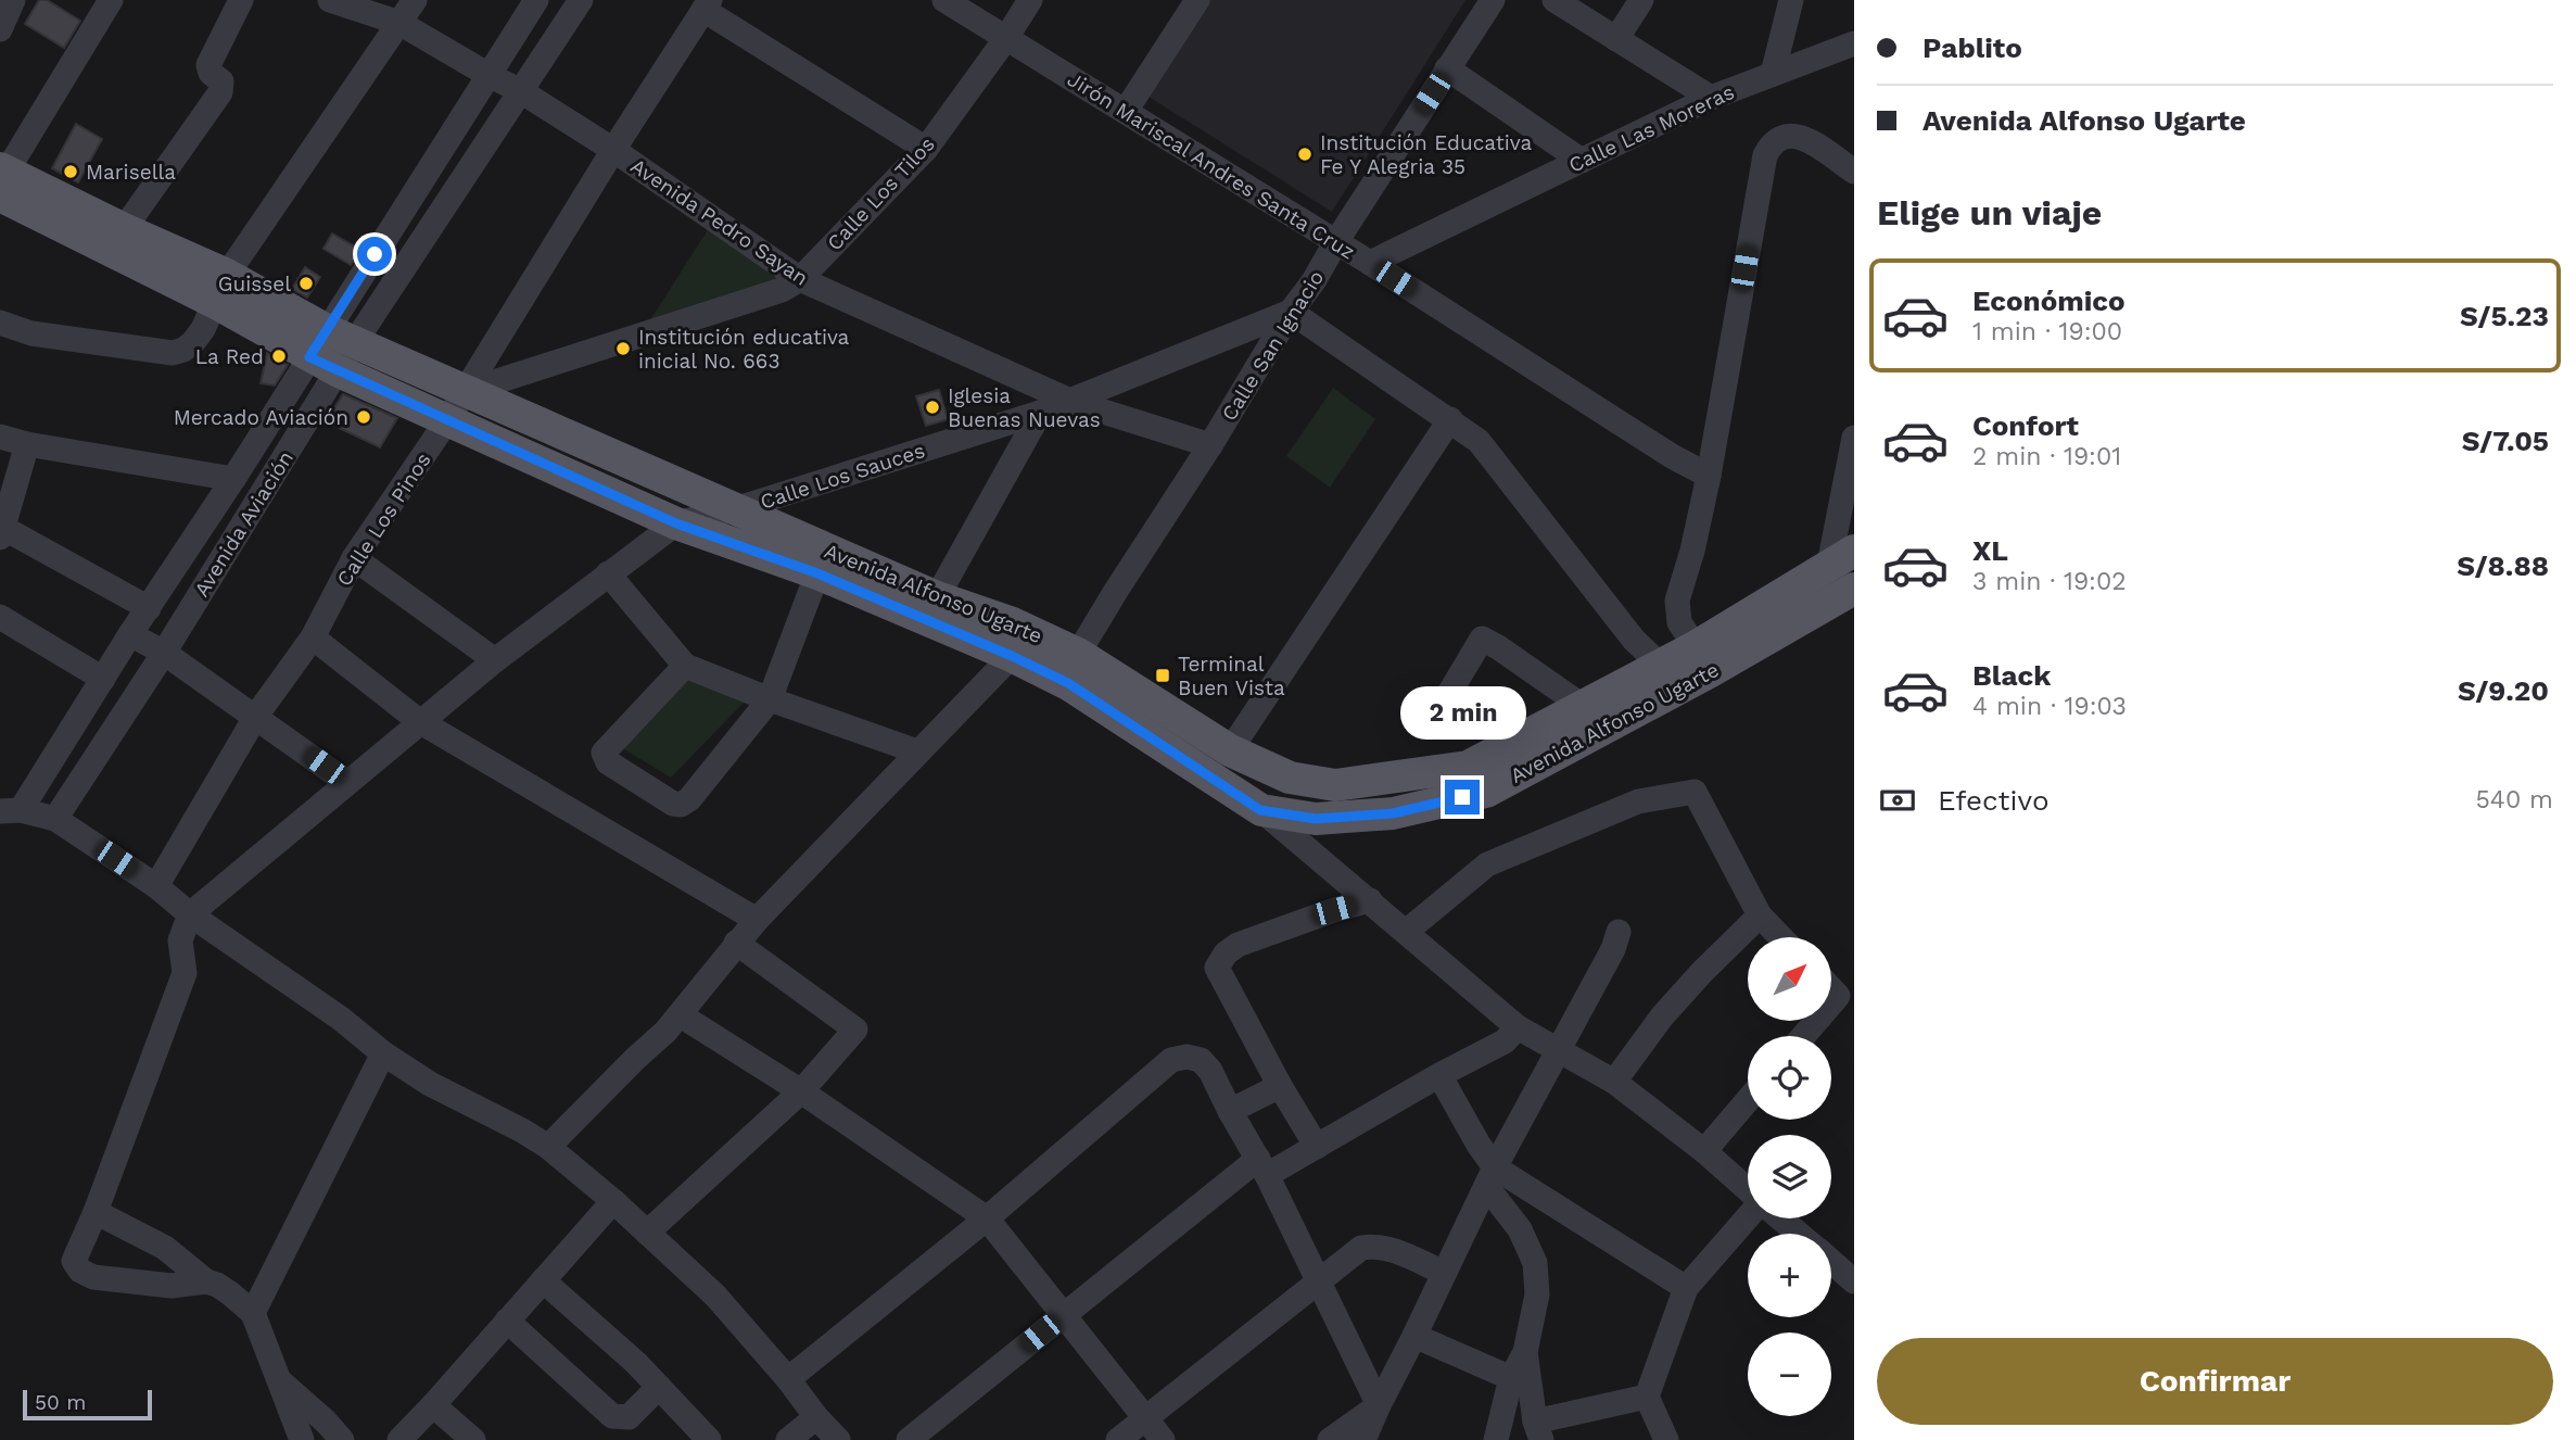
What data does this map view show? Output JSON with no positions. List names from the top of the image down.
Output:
{
  "streets": {
    "main road": ["Avenida Alfonso Ugarte"],
    "street": [
      "Calle Las Moreras",
      "Jirón Mariscal Andres Santa Cruz",
      "Calle Los Tilos",
      "Avenida Pedro Sayan",
      "Calle San Ignacio",
      "Calle Los Sauces",
      "Calle Los Pinos",
      "Avenida Aviación"
    ]
  },
  "crossings": [
    ["Calle Las Moreras", "Jirón Mariscal Andres Santa Cruz"],
    ["Jirón Mariscal Andres Santa Cruz", "Calle Los Tilos"],
    ["Jirón Mariscal Andres Santa Cruz", "Calle San Ignacio"],
    ["Calle Los Tilos", "Avenida Pedro Sayan"],
    ["Calle Los Tilos", "Calle Los Pinos"],
    ["Calle Los Tilos", "Avenida Alfonso Ugarte"],
    ["Avenida Pedro Sayan", "Calle San Ignacio"],
    ["Avenida Pedro Sayan", "Calle Los Sauces"],
    ["Avenida Pedro Sayan", "Calle Los Pinos"],
    ["Avenida Pedro Sayan", "Avenida Aviación"],
    ["Calle San Ignacio", "Calle Los Sauces"],
    ["Calle San Ignacio", "Avenida Alfonso Ugarte"],
    ["Calle Los Sauces", "Avenida Alfonso Ugarte"],
    ["Calle Los Pinos", "Avenida Alfonso Ugarte"],
    ["Avenida Aviación", "Avenida Alfonso Ugarte"]
  ],
  "places": {
    "other": [
      "Institución Educativa Fe Y Alegria 35",
      "Marisella",
      "Guissel",
      "Institución educativa inicial No. 663",
      "La Red",
      "Iglesia Buenas Nuevas",
      "Mercado Aviación"
    ],
    "transit": ["Terminal Buen Vista"]
  },
  "scale_bar": "50 m",
  "north": "top right",
  "page": {
    "banner": ["Pablito", "Avenida Alfonso Ugarte"],
    "heading": "Elige un viaje",
    "list": [
      {
        "name": "Económico",
        "note": "1 min · 19:00",
        "value": "S/5.23"
      },
      {
        "name": "Confort",
        "note": "2 min · 19:01",
        "value": "S/7.05"
      },
      {
        "name": "XL",
        "note": "3 min · 19:02",
        "value": "S/8.88"
      },
      {
        "name": "Black",
        "note": "4 min · 19:03",
        "value": "S/9.20"
      }
    ],
    "bubble": "2 min",
    "pay": ["Efectivo", "540 m"],
    "map_buttons": ["+", "−"],
    "buttons": "Confirmar",
    "scale": "50 m"
  }
}
